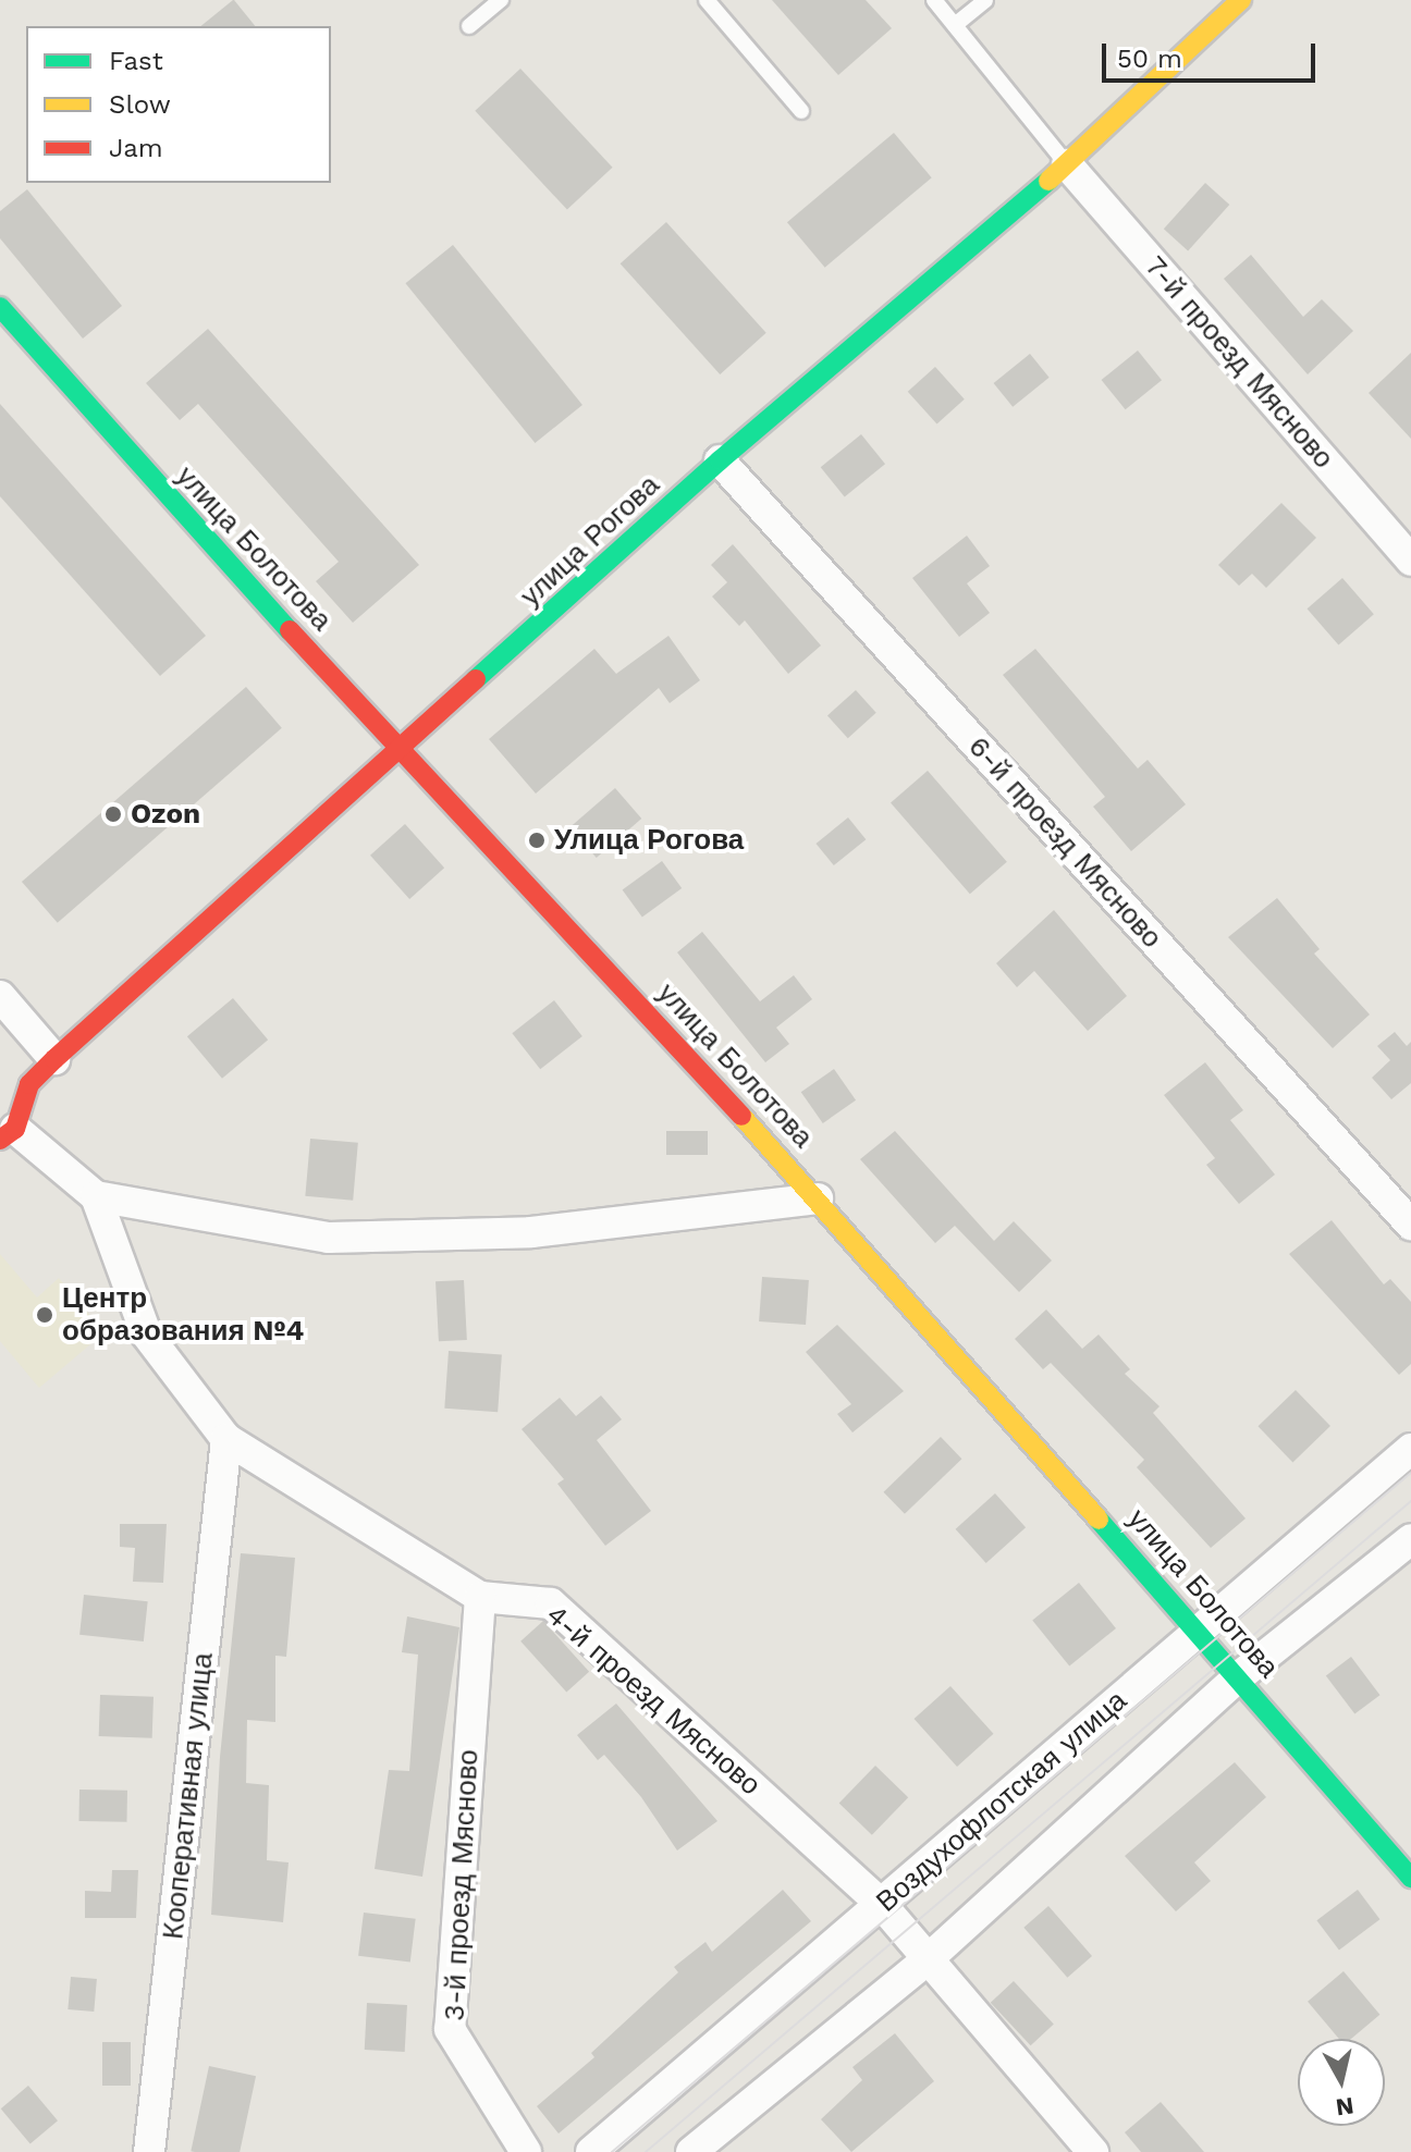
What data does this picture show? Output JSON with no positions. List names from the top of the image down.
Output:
{
  "streets": {
    "street": [
      "7-й проезд Мясново",
      "улица Рогова",
      "улица Болотова",
      "6-й проезд Мясново",
      "4-й проезд Мясново",
      "Кооперативная улица",
      "Воздухофлотская улица",
      "3-й проезд Мясново"
    ]
  },
  "crossings": [
    ["7-й проезд Мясново", "улица Рогова"],
    ["улица Рогова", "улица Болотова"],
    ["улица Рогова", "6-й проезд Мясново"],
    ["улица Рогова", "4-й проезд Мясново"],
    ["улица Болотова", "Воздухофлотская улица"],
    ["4-й проезд Мясново", "Кооперативная улица"],
    ["4-й проезд Мясново", "Воздухофлотская улица"],
    ["4-й проезд Мясново", "3-й проезд Мясново"]
  ],
  "places": ["Ozon", "Улица Рогова", "Центр образования №4"],
  "legend": ["Fast", "Slow", "Jam"],
  "scale_bar": "50 m",
  "north": "bottom"
}
